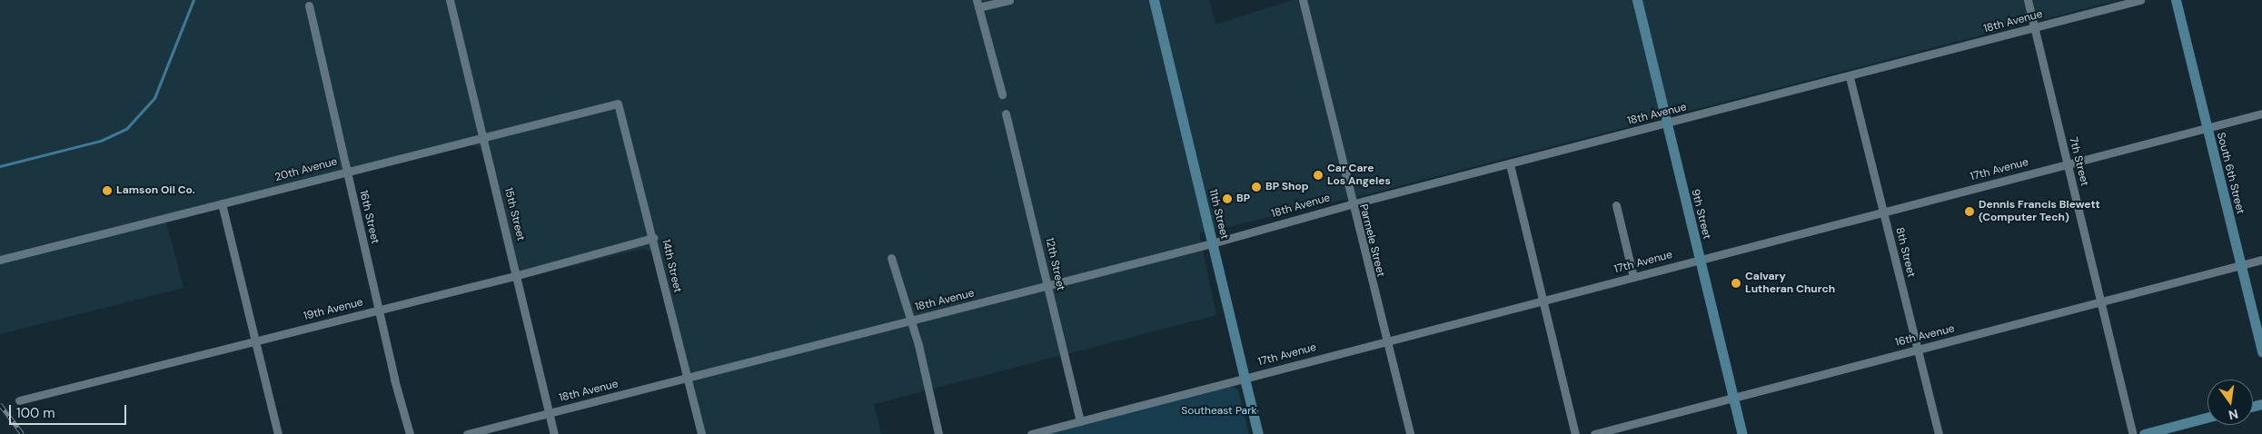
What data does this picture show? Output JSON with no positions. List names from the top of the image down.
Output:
{
  "streets": {
    "street": [
      "18th Avenue",
      "7th Street",
      "20th Avenue",
      "17th Avenue",
      "South 6th Street",
      "15th Street",
      "11th Street",
      "9th Street",
      "16th Street",
      "Parmele Street",
      "8th Street",
      "12th Street",
      "14th Street",
      "19th Avenue",
      "16th Avenue"
    ]
  },
  "crossings": [
    ["18th Avenue", "7th Street"],
    ["18th Avenue", "15th Street"],
    ["18th Avenue", "11th Street"],
    ["18th Avenue", "9th Street"],
    ["18th Avenue", "Parmele Street"],
    ["18th Avenue", "8th Street"],
    ["18th Avenue", "12th Street"],
    ["18th Avenue", "14th Street"],
    ["7th Street", "17th Avenue"],
    ["7th Street", "16th Avenue"],
    ["20th Avenue", "15th Street"],
    ["20th Avenue", "16th Street"],
    ["20th Avenue", "14th Street"],
    ["17th Avenue", "South 6th Street"],
    ["17th Avenue", "11th Street"],
    ["17th Avenue", "9th Street"],
    ["17th Avenue", "Parmele Street"],
    ["17th Avenue", "8th Street"],
    ["17th Avenue", "12th Street"],
    ["South 6th Street", "16th Avenue"],
    ["15th Street", "19th Avenue"],
    ["9th Street", "16th Avenue"],
    ["16th Street", "19th Avenue"],
    ["8th Street", "16th Avenue"],
    ["14th Street", "19th Avenue"]
  ],
  "parks": ["Southeast Park"],
  "places": [
    "Car Care Los Angeles",
    "BP Shop",
    "Lamson Oil Co.",
    "BP",
    "Dennis Francis Blewett (Computer Tech)",
    "Calvary Lutheran Church"
  ],
  "scale_bar": "100 m",
  "north": "bottom"
}
